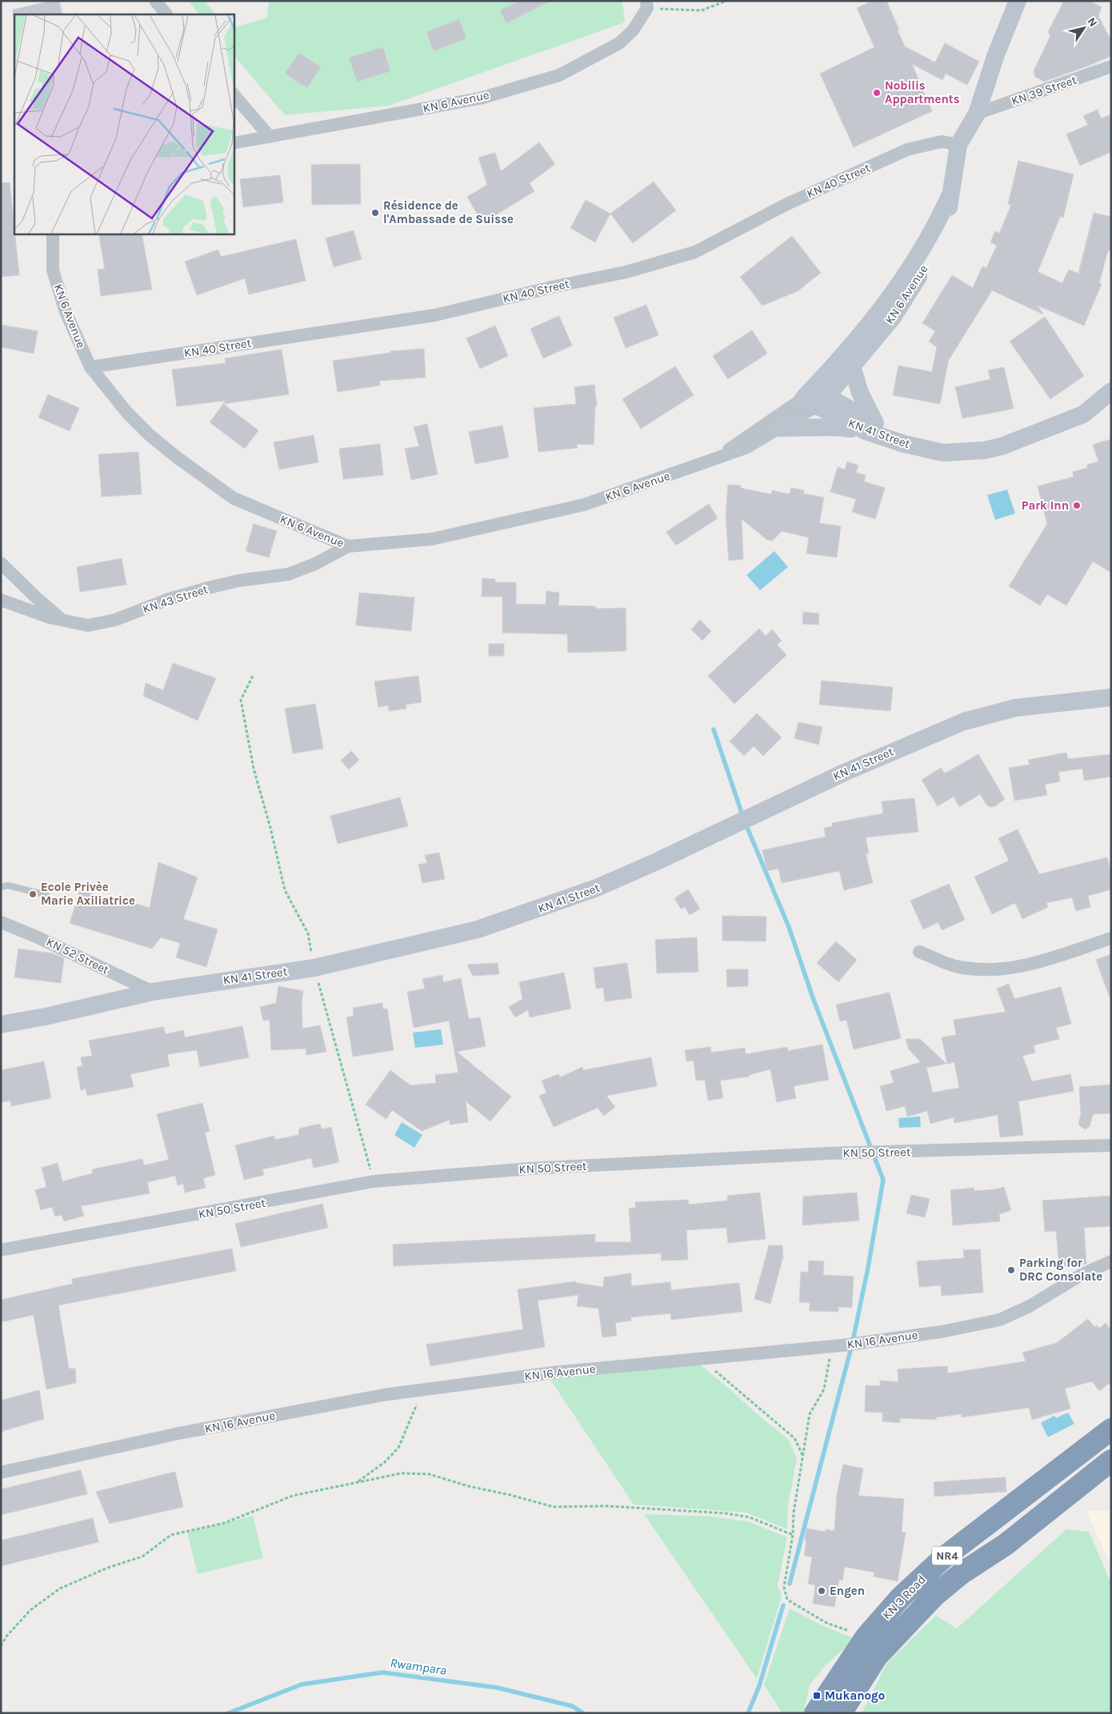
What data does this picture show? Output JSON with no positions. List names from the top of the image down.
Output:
{
  "streets": {
    "highway": ["NR4", "KN 3 Road"],
    "main road": ["KN 6 Avenue", "KN 41 Street"],
    "street": [
      "KN 39 Street",
      "KN 40 Street",
      "KN 43 Street",
      "KN 52 Street",
      "KN 50 Street",
      "KN 16 Avenue"
    ]
  },
  "crossings": [
    ["KN 39 Street", "KN 6 Avenue"],
    ["KN 6 Avenue", "KN 40 Street"],
    ["KN 6 Avenue", "KN 41 Street"],
    ["KN 6 Avenue", "KN 43 Street"],
    ["KN 41 Street", "KN 52 Street"]
  ],
  "water": ["Rwampara"],
  "places": {
    "other": [
      "Nobilis Appartments",
      "Résidence de l'Ambassade de Suisse",
      "Park Inn",
      "Ecole Privèe Marie Axiliatrice",
      "Parking for DRC Consolate",
      "Engen"
    ],
    "transit": ["Mukanogo"]
  },
  "north": "top right"
}
